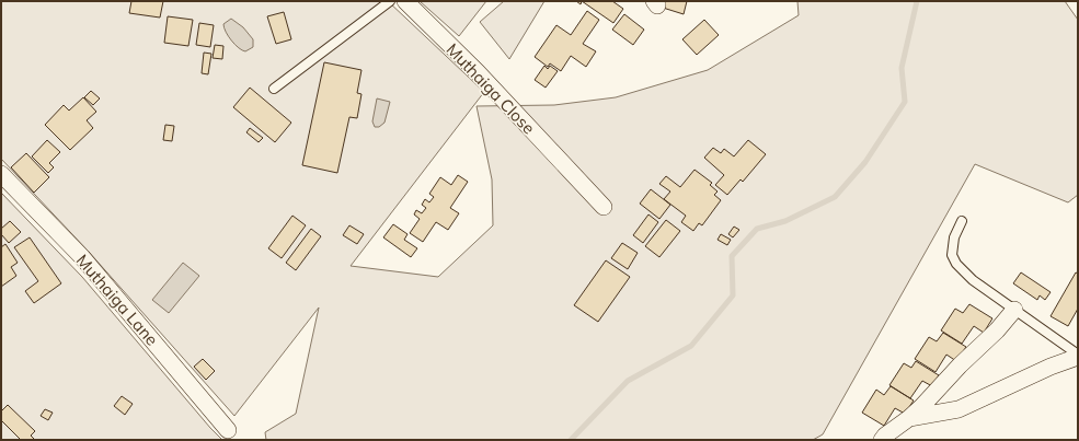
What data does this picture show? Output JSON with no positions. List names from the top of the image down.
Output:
{
  "streets": {
    "street": ["Muthaiga Close", "Muthaiga Lane"]
  }
}
